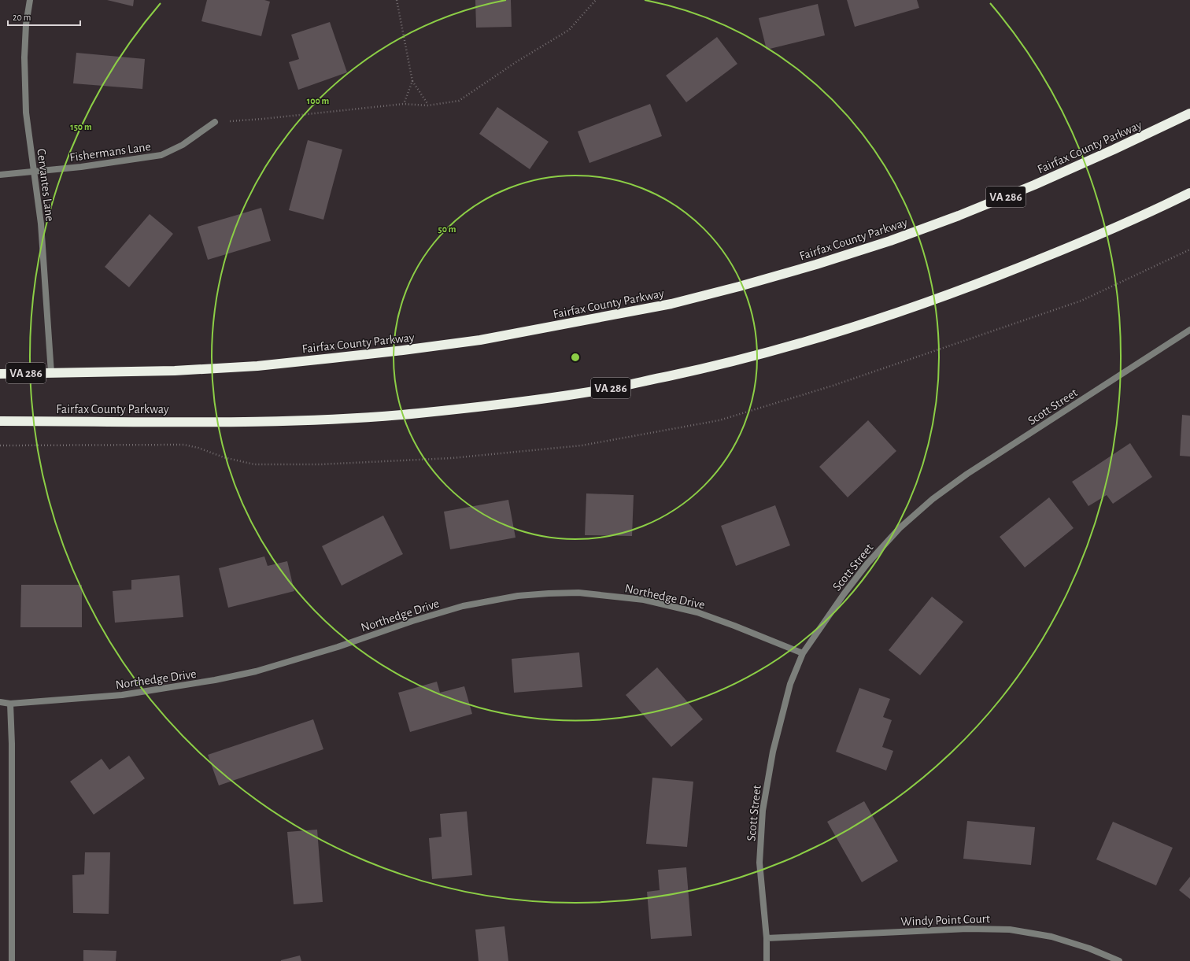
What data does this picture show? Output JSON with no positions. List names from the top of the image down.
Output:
{
  "streets": {
    "highway": ["Fairfax County Parkway", "VA 286"],
    "street": [
      "Fishermans Lane",
      "Cervantes Lane",
      "Scott Street",
      "Northedge Drive",
      "Windy Point Court"
    ]
  },
  "crossings": [
    ["Fairfax County Parkway", "Cervantes Lane"],
    ["Fishermans Lane", "Cervantes Lane"],
    ["Scott Street", "Northedge Drive"],
    ["Scott Street", "Windy Point Court"]
  ],
  "scale_bar": "20 m",
  "rings": ["100 m", "150 m", "50 m"]
}
